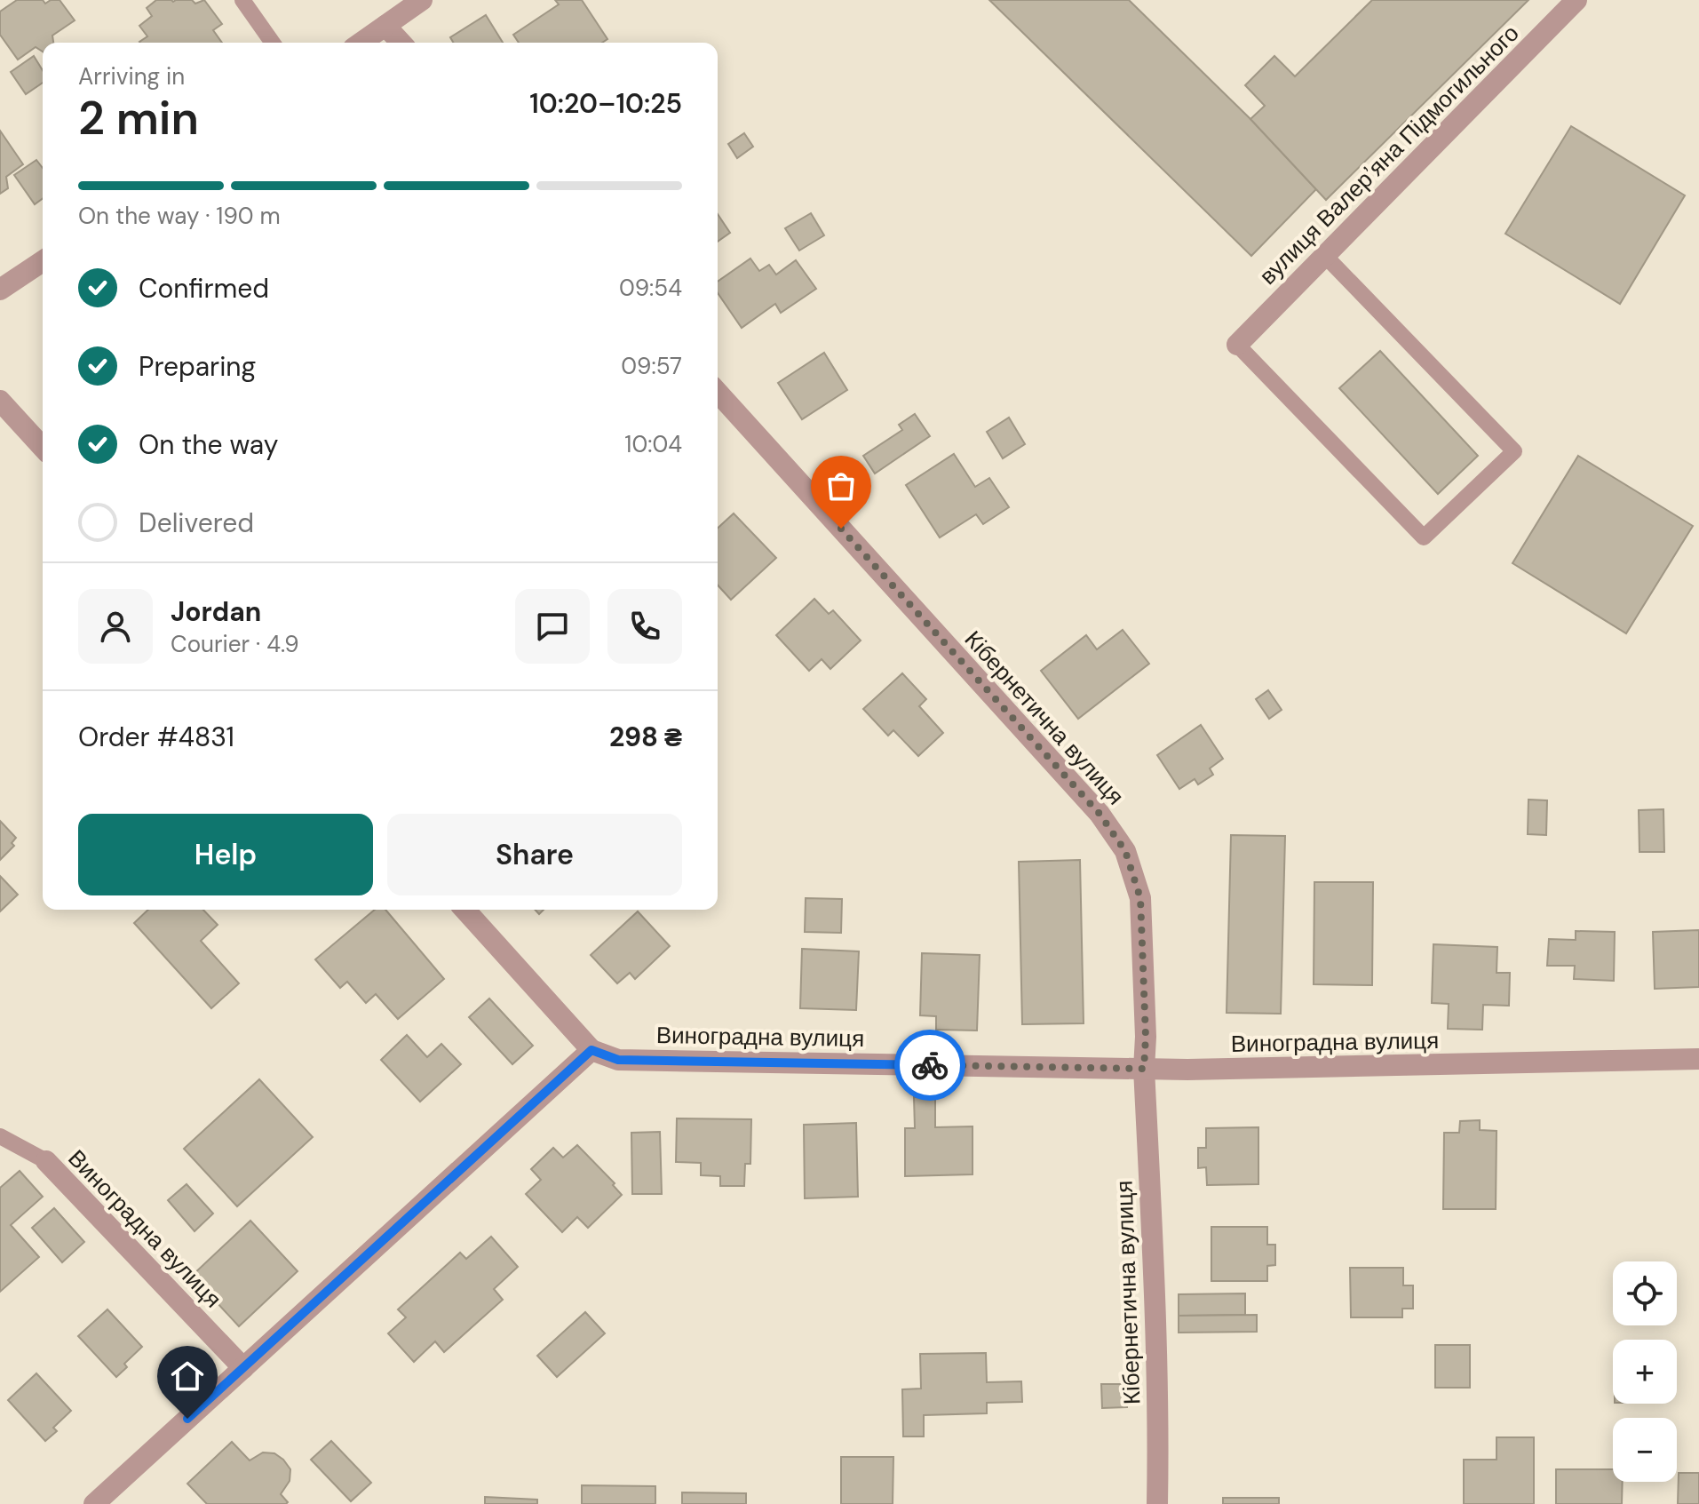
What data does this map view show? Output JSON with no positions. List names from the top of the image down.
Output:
{
  "streets": {
    "street": ["вулиця Валерʼяна Підмогильного", "Кібернетична вулиця", "Виноградна вулиця"]
  },
  "crossings": [
    ["Кібернетична вулиця", "Виноградна вулиця"]
  ],
  "page": {
    "heading": ["2 min", "Arriving in", "10:20–10:25"],
    "panel": [
      "Jordan",
      "Courier · 4.9",
      "Order #4831",
      "298 ₴"
    ],
    "bar": "On the way · 190 m",
    "list": [
      ["Confirmed", "09:54"],
      ["Preparing", "09:57"],
      ["On the way", "10:04"],
      "Delivered"
    ],
    "buttons": ["Help", "Share"],
    "map_buttons": ["+", "−"]
  }
}
